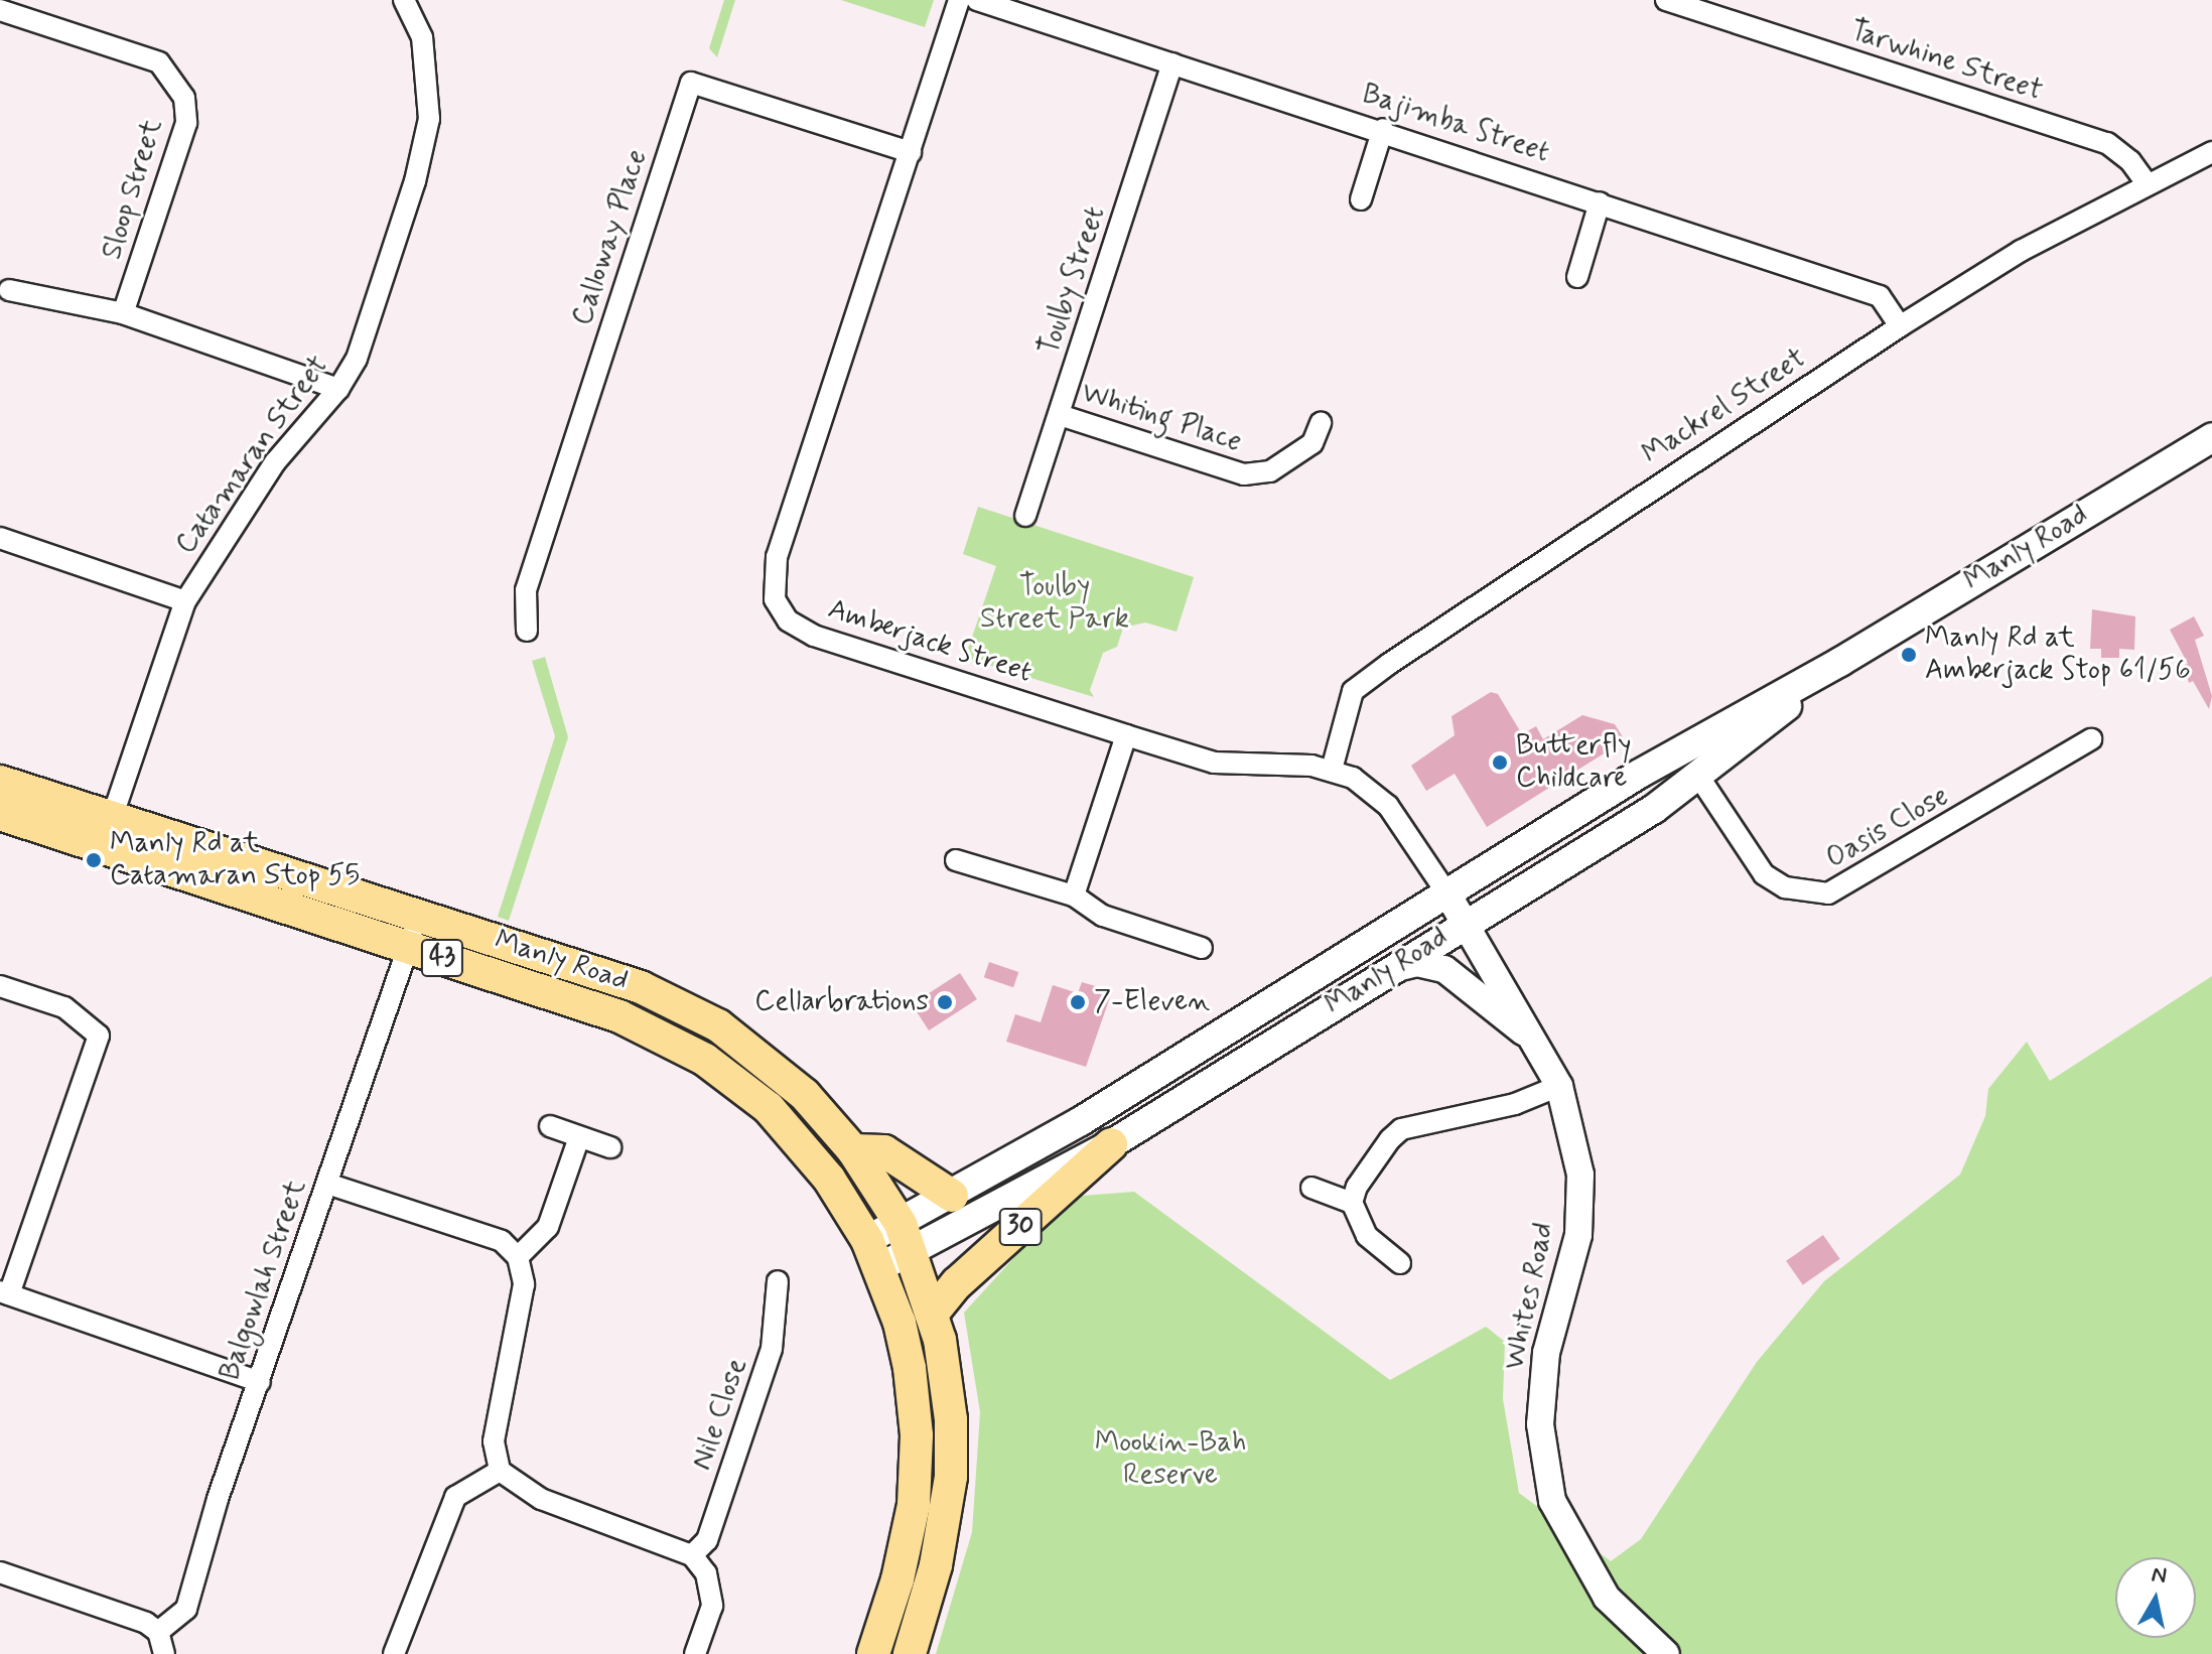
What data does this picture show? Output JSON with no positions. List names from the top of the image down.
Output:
{
  "streets": {
    "main road": ["Manly Road", "43", "30"],
    "street": [
      "Tarwhine Street",
      "Bajimba Street",
      "Sloop Street",
      "Calloway Place",
      "Toulby Street",
      "Mackrel Street",
      "Whiting Place",
      "Catamaran Street",
      "Amberjack Street",
      "Oasis Close",
      "Balgowlah Street",
      "Whites Road",
      "Nile Close"
    ]
  },
  "crossings": [
    ["Tarwhine Street", "Mackrel Street"],
    ["Bajimba Street", "Toulby Street"],
    ["Bajimba Street", "Mackrel Street"],
    ["Calloway Place", "Amberjack Street"],
    ["Toulby Street", "Whiting Place"],
    ["Mackrel Street", "Amberjack Street"],
    ["Catamaran Street", "Manly Road"],
    ["Manly Road", "Amberjack Street"],
    ["Manly Road", "Oasis Close"],
    ["Manly Road", "30"],
    ["Manly Road", "Balgowlah Street"],
    ["Manly Road", "Whites Road"],
    ["Amberjack Street", "Whites Road"]
  ],
  "parks": ["Toulby Street Park", "Mookin-Bah Reserve"],
  "places": [
    "Manly Rd at Amberjack Stop 61/56",
    "Butterfly Childcare",
    "Manly Rd at Catamaran Stop 55",
    "Cellarbrations",
    "7-Eleven"
  ],
  "north": "top"
}
